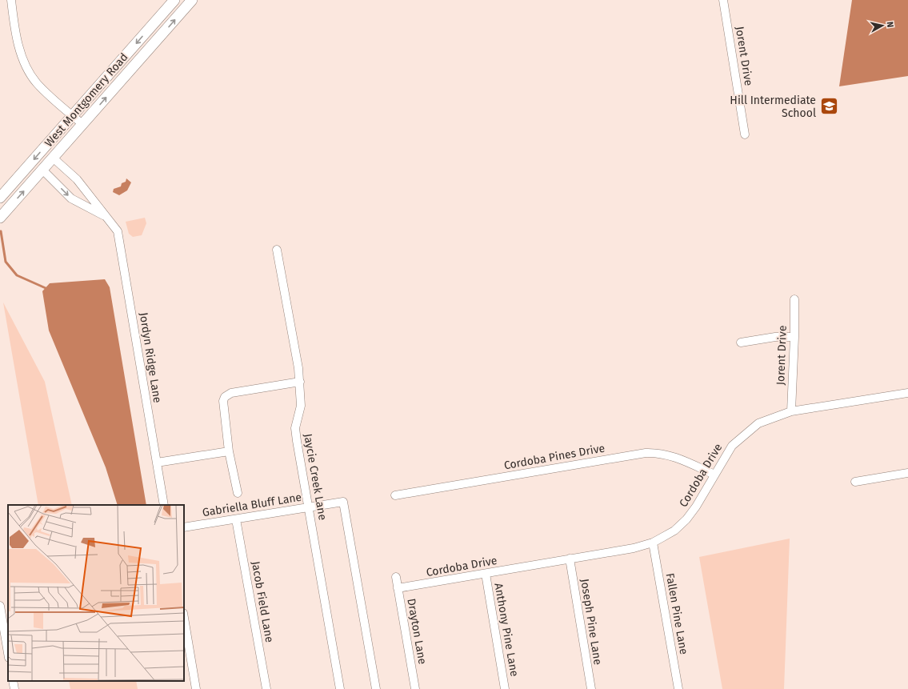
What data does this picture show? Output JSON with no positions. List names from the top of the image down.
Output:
{
  "streets": {
    "main road": ["West Montgomery Road"],
    "street": [
      "Jorent Drive",
      "Jordyn Ridge Lane",
      "Cordoba Pines Drive",
      "Cordoba Drive",
      "Jaycie Creek Lane",
      "Gabriella Bluff Lane",
      "Jacob Field Lane",
      "Fallen Pine Lane",
      "Joseph Pine Lane",
      "Anthony Pine Lane",
      "Drayton Lane"
    ]
  },
  "crossings": [
    ["Jorent Drive", "Cordoba Drive"],
    ["West Montgomery Road", "Jordyn Ridge Lane"],
    ["Cordoba Pines Drive", "Cordoba Drive"],
    ["Cordoba Drive", "Fallen Pine Lane"],
    ["Cordoba Drive", "Joseph Pine Lane"],
    ["Cordoba Drive", "Anthony Pine Lane"],
    ["Cordoba Drive", "Drayton Lane"],
    ["Jaycie Creek Lane", "Gabriella Bluff Lane"],
    ["Gabriella Bluff Lane", "Jacob Field Lane"]
  ],
  "places": {
    "school or university": ["Hill Intermediate School"]
  },
  "north": "right"
}
